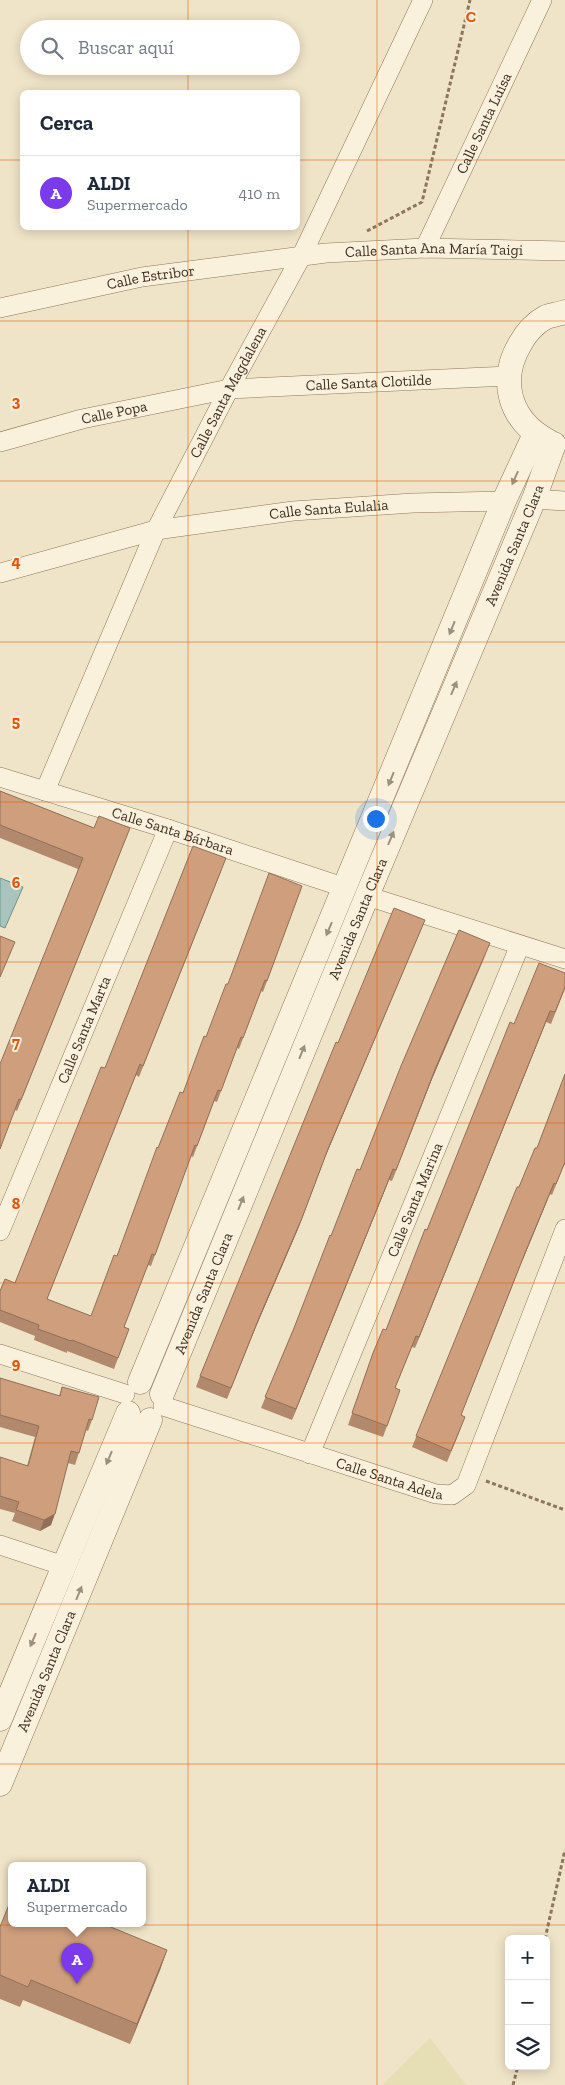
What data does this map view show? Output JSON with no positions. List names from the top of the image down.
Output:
{
  "streets": {
    "street": [
      "Calle Santa Luísa",
      "Calle Santa Ana María Taigi",
      "Calle Estribor",
      "Calle Santa Clotilde",
      "Calle Santa Magdalena",
      "Calle Popa",
      "Calle Santa Eulalia",
      "Avenida Santa Clara",
      "Calle Santa Bárbara",
      "Calle Santa Marta",
      "Calle Santa Marina",
      "Calle Santa Adela"
    ]
  },
  "crossings": [
    ["Calle Santa Luísa", "Calle Santa Ana María Taigi"],
    ["Calle Santa Ana María Taigi", "Calle Estribor"],
    ["Calle Santa Ana María Taigi", "Calle Santa Magdalena"],
    ["Calle Estribor", "Calle Santa Magdalena"],
    ["Calle Santa Clotilde", "Calle Santa Magdalena"],
    ["Calle Santa Clotilde", "Calle Popa"],
    ["Calle Santa Magdalena", "Calle Popa"],
    ["Calle Santa Magdalena", "Calle Santa Eulalia"],
    ["Calle Santa Magdalena", "Calle Santa Bárbara"],
    ["Calle Santa Eulalia", "Avenida Santa Clara"],
    ["Avenida Santa Clara", "Calle Santa Bárbara"],
    ["Avenida Santa Clara", "Calle Santa Adela"],
    ["Calle Santa Bárbara", "Calle Santa Marta"],
    ["Calle Santa Bárbara", "Calle Santa Marina"],
    ["Calle Santa Marina", "Calle Santa Adela"]
  ],
  "page": {
    "search": "Buscar aquí",
    "heading": "Cerca",
    "list": [
      {
        "mark": "A",
        "name": "ALDI",
        "note": "Supermercado",
        "value": "410 m"
      }
    ],
    "popup": ["ALDI", "Supermercado"],
    "map_buttons": ["+", "−"],
    "pins": "A"
  },
  "grid": {
    "columns": ["C"],
    "rows": [
      "3",
      "4",
      "5",
      "6",
      "7",
      "8",
      "9"
    ]
  }
}
